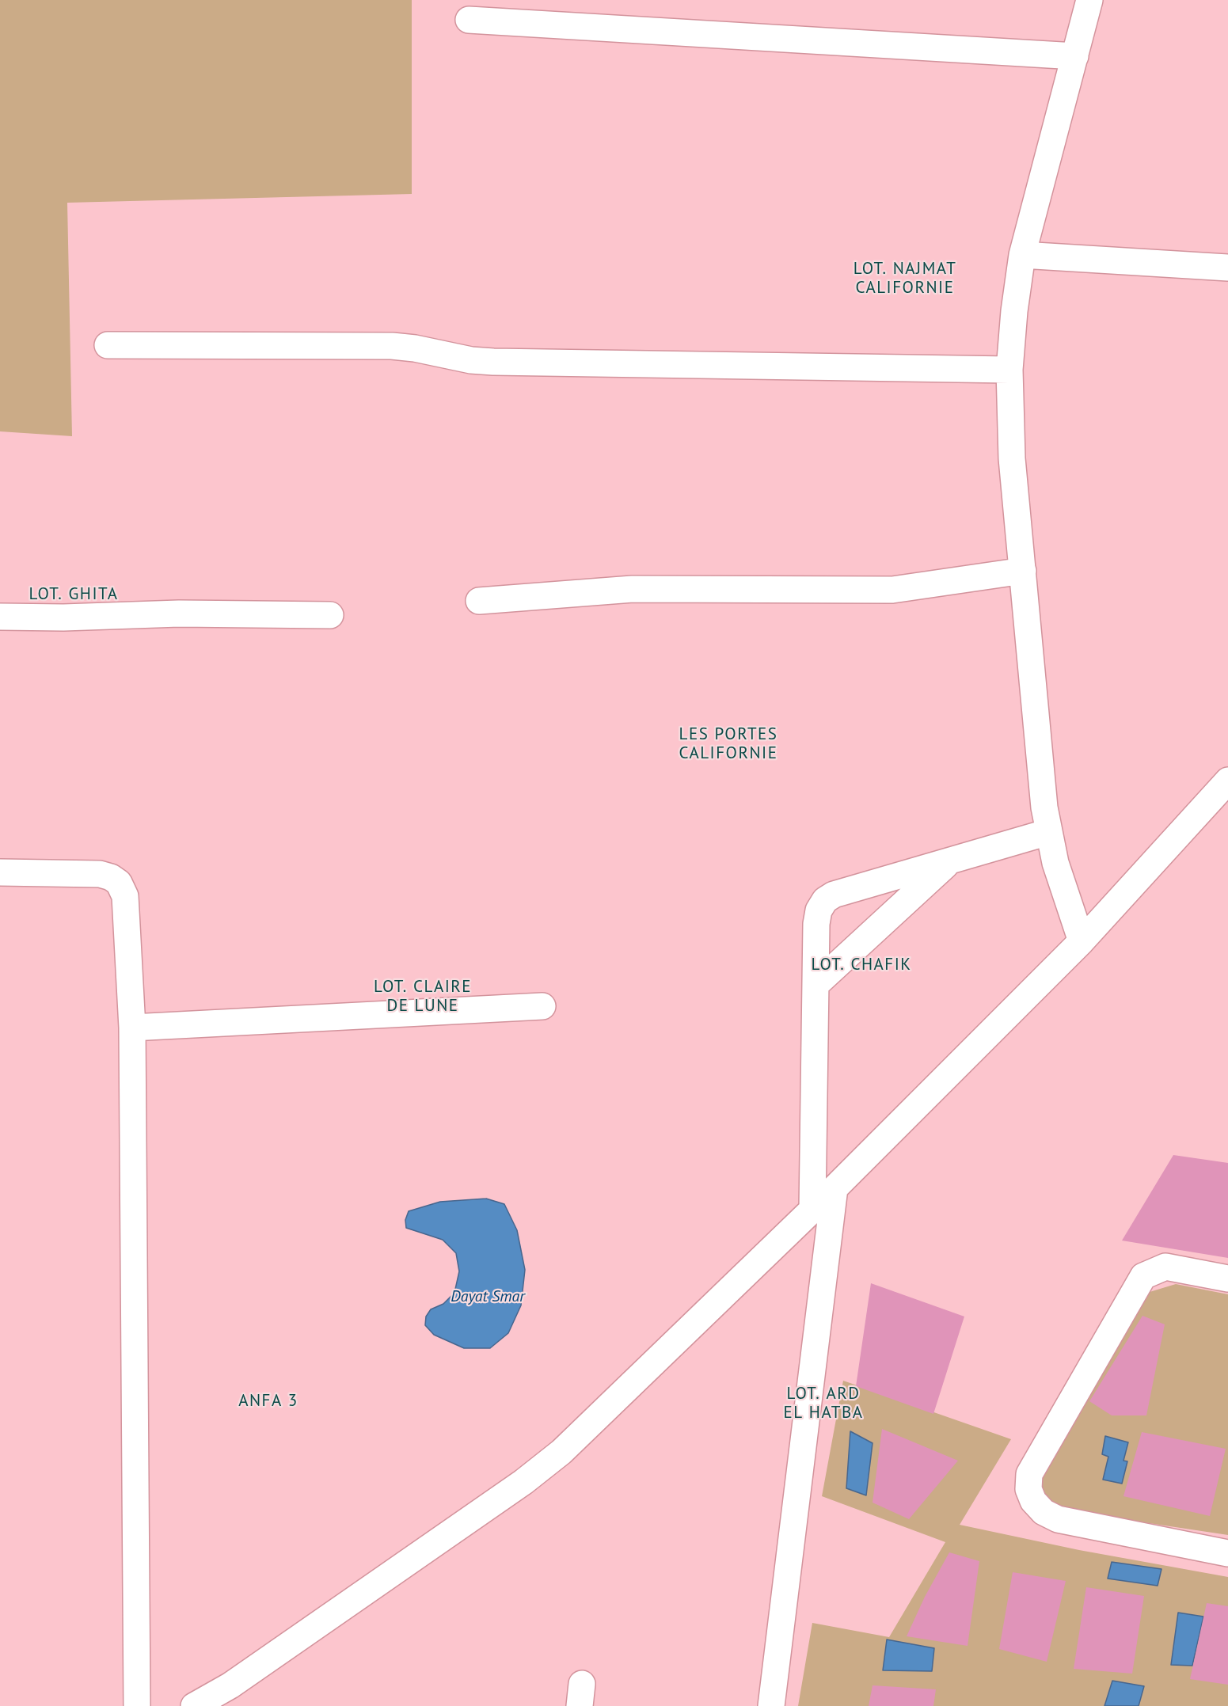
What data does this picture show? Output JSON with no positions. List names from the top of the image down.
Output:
{
  "districts": [
    "LOT. NAJMAT CALIFORNIE",
    "LOT. GHITA",
    "LES PORTES CALIFORNIE",
    "LOT. CHAFIK",
    "LOT. CLAIRE DE LUNE",
    "LOT. ARD EL HATBA",
    "ANFA 3"
  ],
  "water": ["Dayat Smar"]
}
